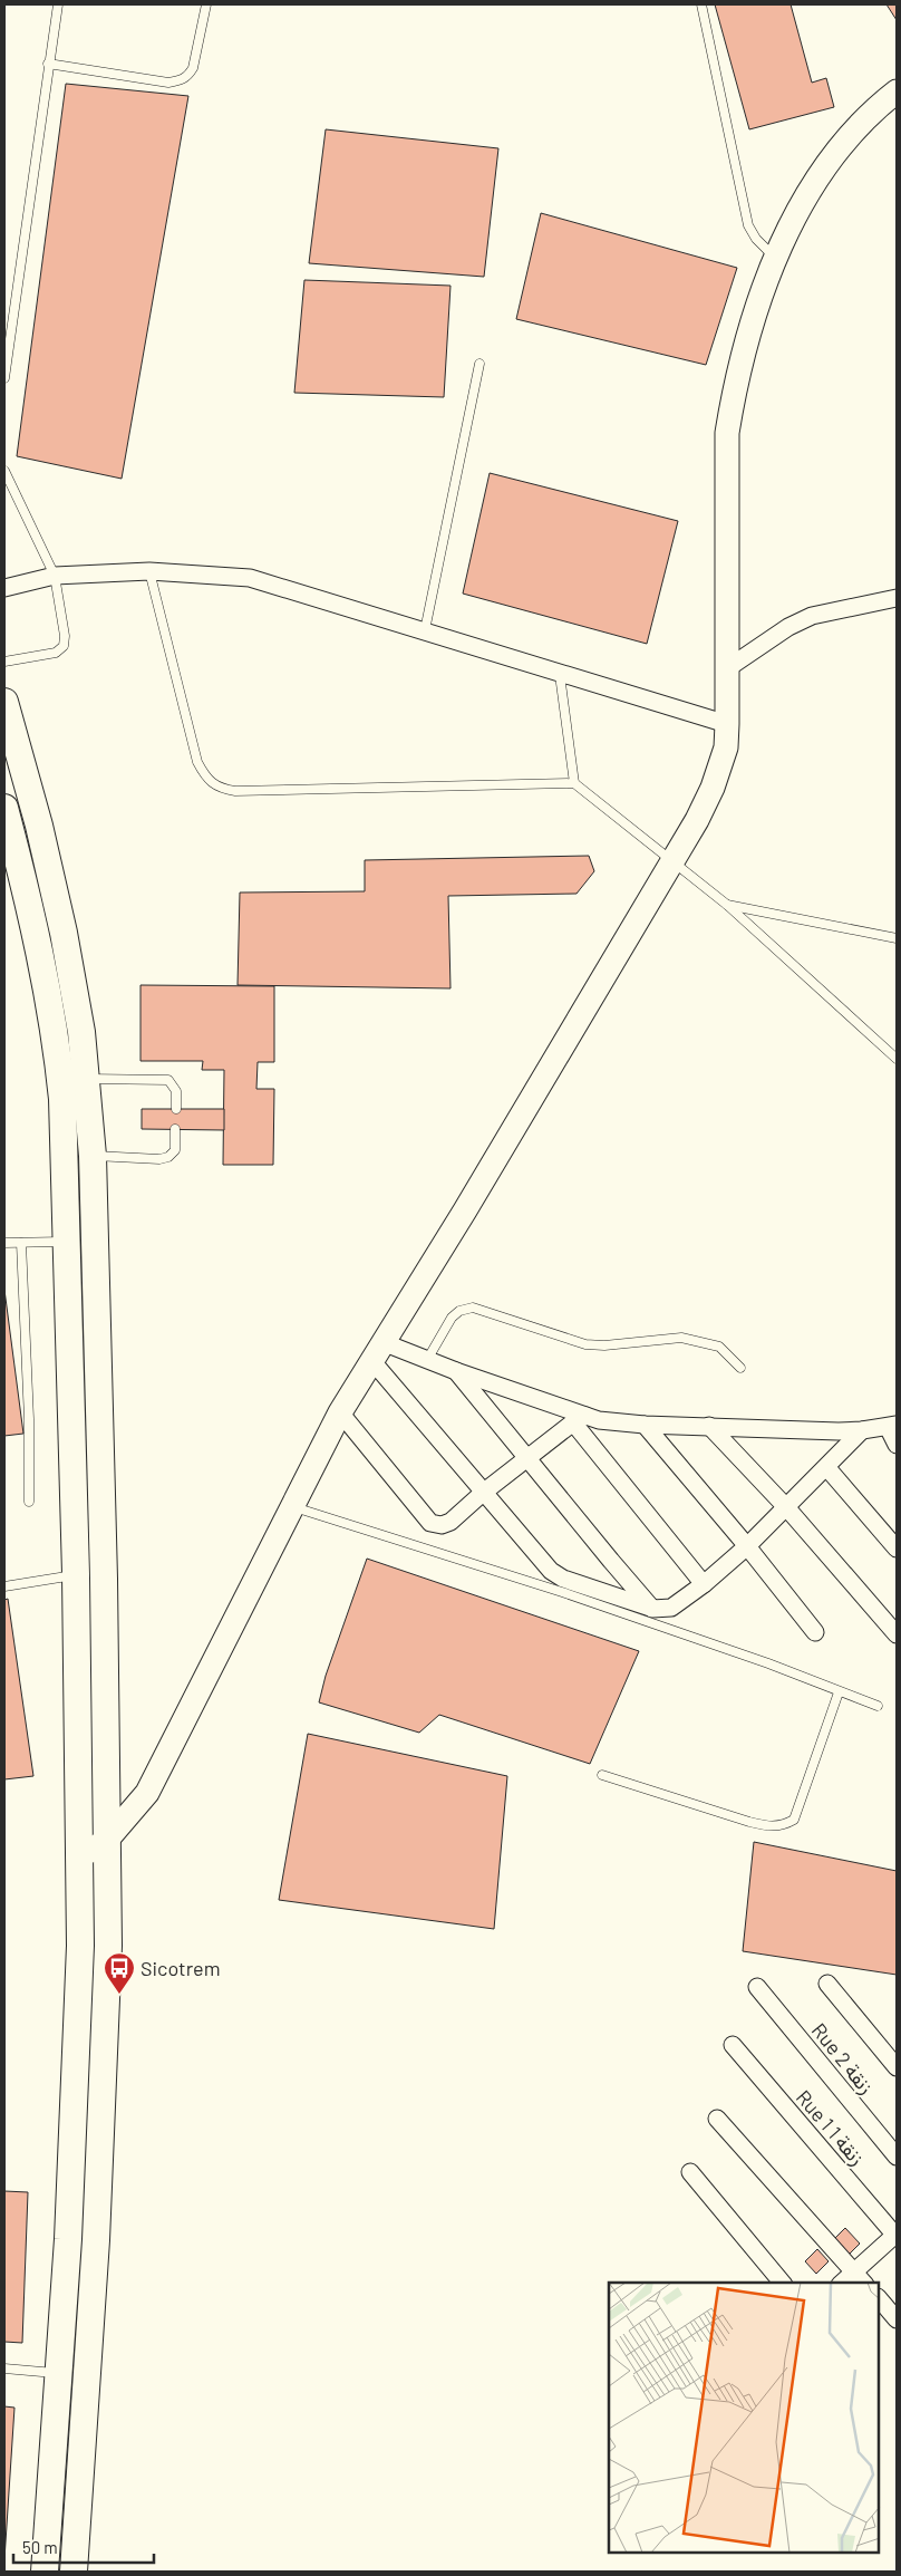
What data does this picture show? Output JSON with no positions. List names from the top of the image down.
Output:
{
  "streets": {
    "street": ["Rue 2 زنقة", "Rue 1 زنقة 1"]
  },
  "places": {
    "bus stop": ["Sicotrem"]
  },
  "scale_bar": "50 m"
}
